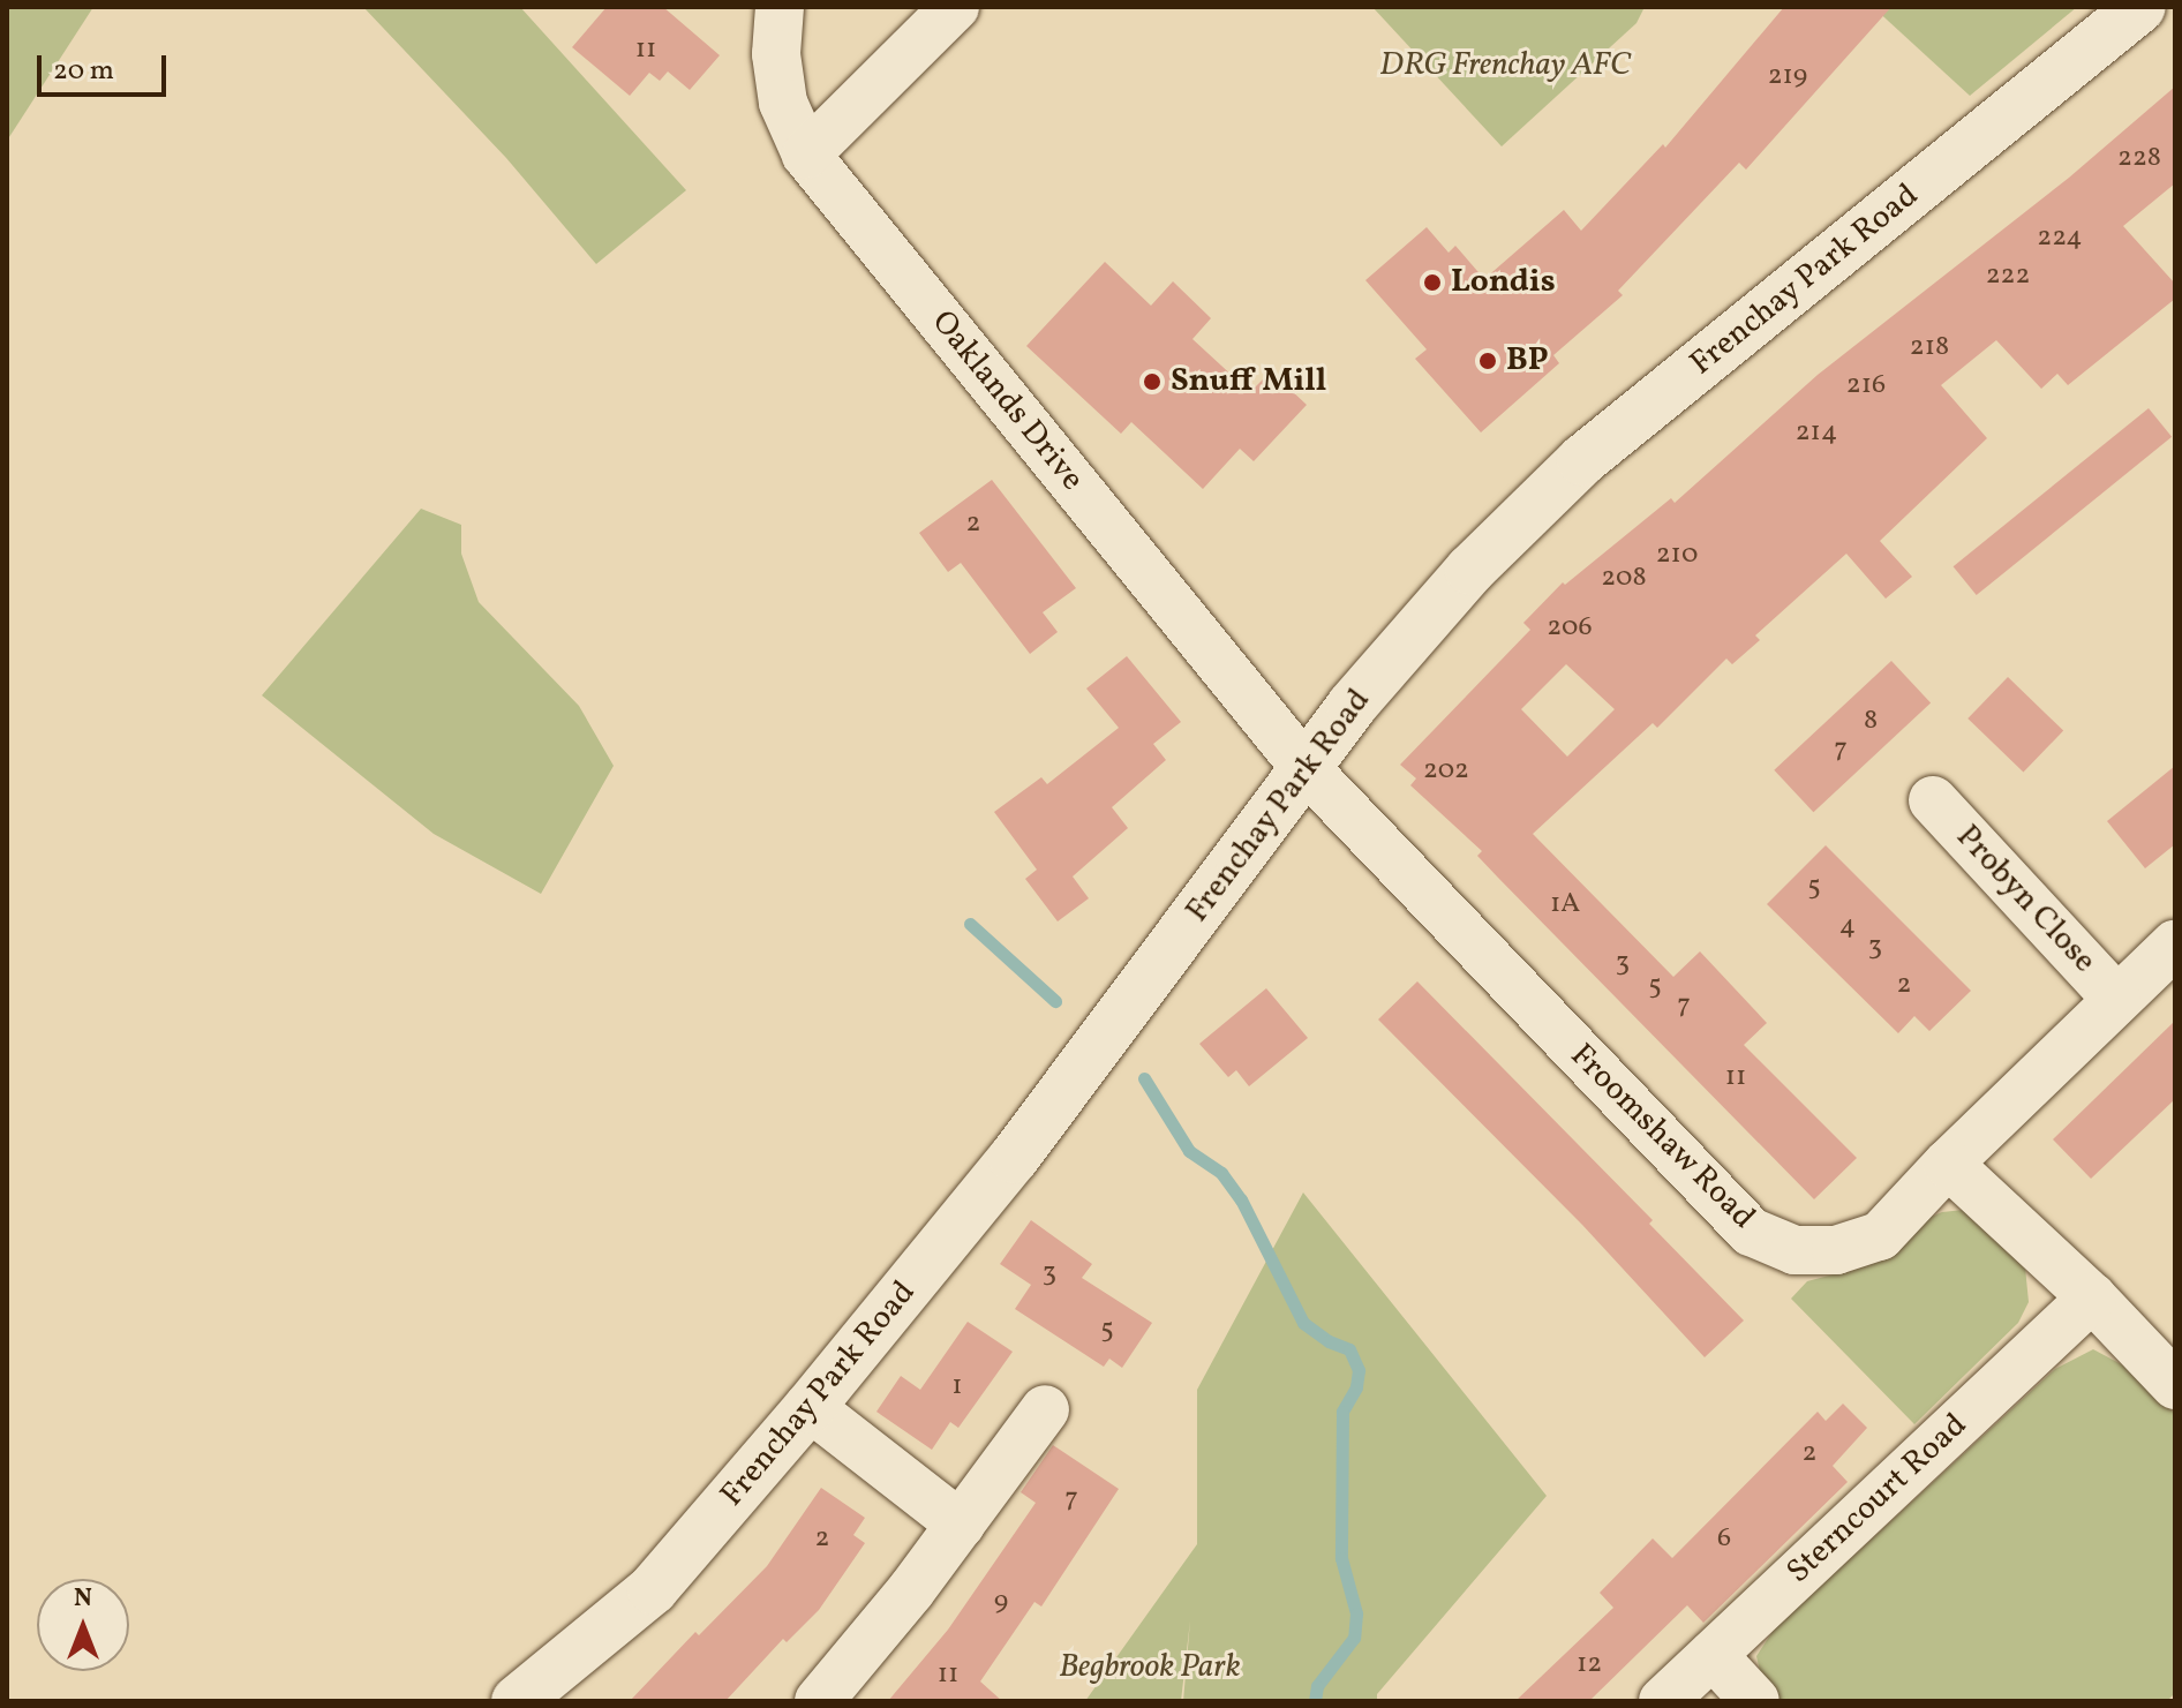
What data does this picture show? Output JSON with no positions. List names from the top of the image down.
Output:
{
  "streets": {
    "main road": ["Frenchay Park Road"],
    "street": [
      "Oaklands Drive",
      "Probyn Close",
      "Froomshaw Road",
      "Sterncourt Road"
    ]
  },
  "crossings": [
    ["Frenchay Park Road", "Oaklands Drive"],
    ["Frenchay Park Road", "Froomshaw Road"],
    ["Oaklands Drive", "Froomshaw Road"],
    ["Probyn Close", "Froomshaw Road"]
  ],
  "parks": ["DRG Frenchay AFC", "Begbrook Park"],
  "places": ["Londis", "BP", "Snuff Mill"],
  "house_numbers": [
    "11",
    "219",
    "228",
    "224",
    "222",
    "218",
    "216",
    "214",
    "2",
    "210",
    "208",
    "206",
    "8",
    "7",
    "202",
    "5",
    "1A",
    "4",
    "3",
    "3",
    "2",
    "5",
    "7",
    "11",
    "3",
    "5",
    "1",
    "2",
    "7",
    "2",
    "6",
    "9",
    "12",
    "11"
  ],
  "scale_bar": "20 m",
  "north": "top"
}
